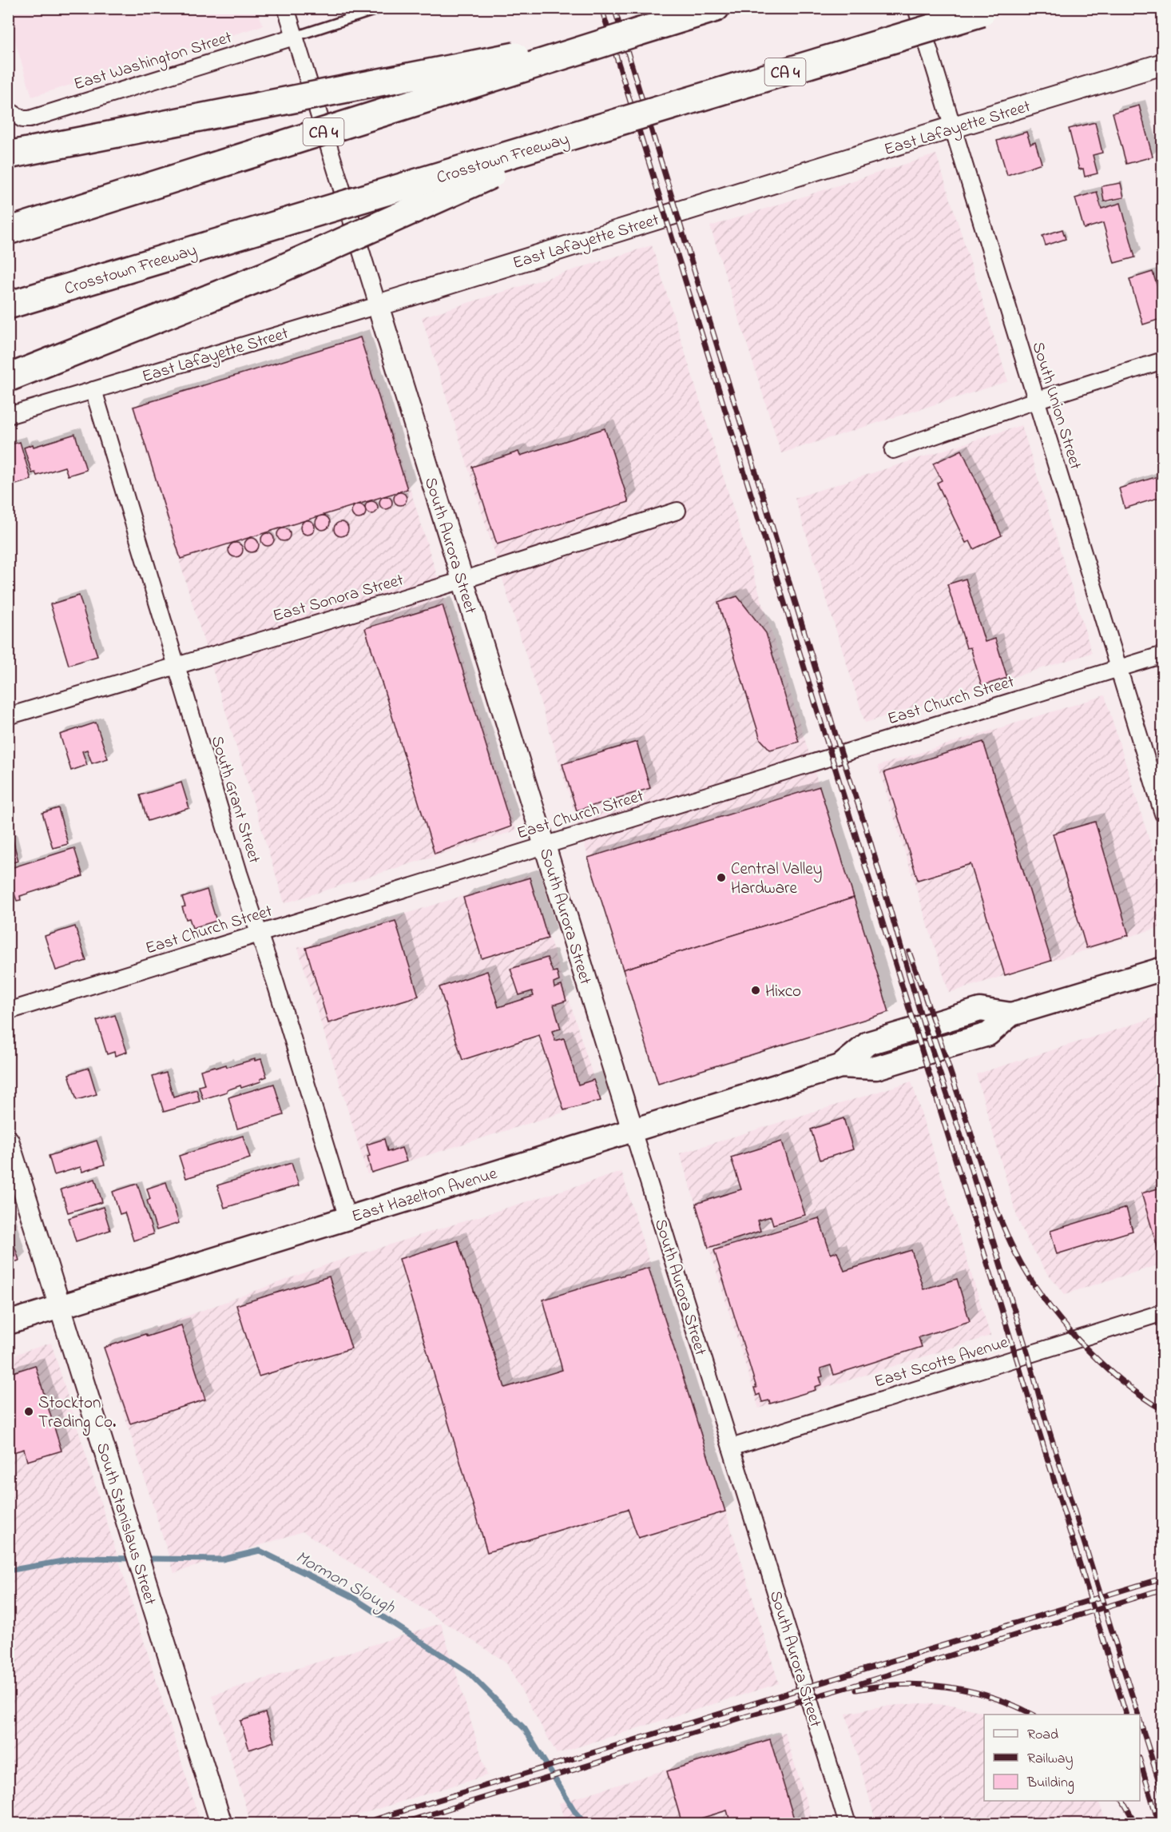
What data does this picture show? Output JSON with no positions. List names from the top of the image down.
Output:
{
  "streets": {
    "highway": ["CA 4", "Crosstown Freeway"],
    "main road": ["East Hazelton Avenue"],
    "street": [
      "East Washington Street",
      "East Lafayette Street",
      "South Union Street",
      "South Aurora Street",
      "East Sonora Street",
      "East Church Street",
      "South Grant Street",
      "East Scotts Avenue",
      "South Stanislaus Street"
    ]
  },
  "crossings": [
    ["East Washington Street", "South Aurora Street"],
    ["East Lafayette Street", "South Union Street"],
    ["East Lafayette Street", "South Aurora Street"],
    ["East Lafayette Street", "South Grant Street"],
    ["South Union Street", "East Church Street"],
    ["South Aurora Street", "East Sonora Street"],
    ["South Aurora Street", "East Church Street"],
    ["South Aurora Street", "East Hazelton Avenue"],
    ["South Aurora Street", "East Scotts Avenue"],
    ["East Sonora Street", "South Grant Street"],
    ["East Church Street", "South Grant Street"],
    ["South Grant Street", "East Hazelton Avenue"],
    ["East Hazelton Avenue", "South Stanislaus Street"]
  ],
  "water": ["Mormon Slough"],
  "places": ["Central Valley Hardware", "Hixco", "Stockton Trading Co."],
  "legend": ["Road", "Railway", "Building"]
}
